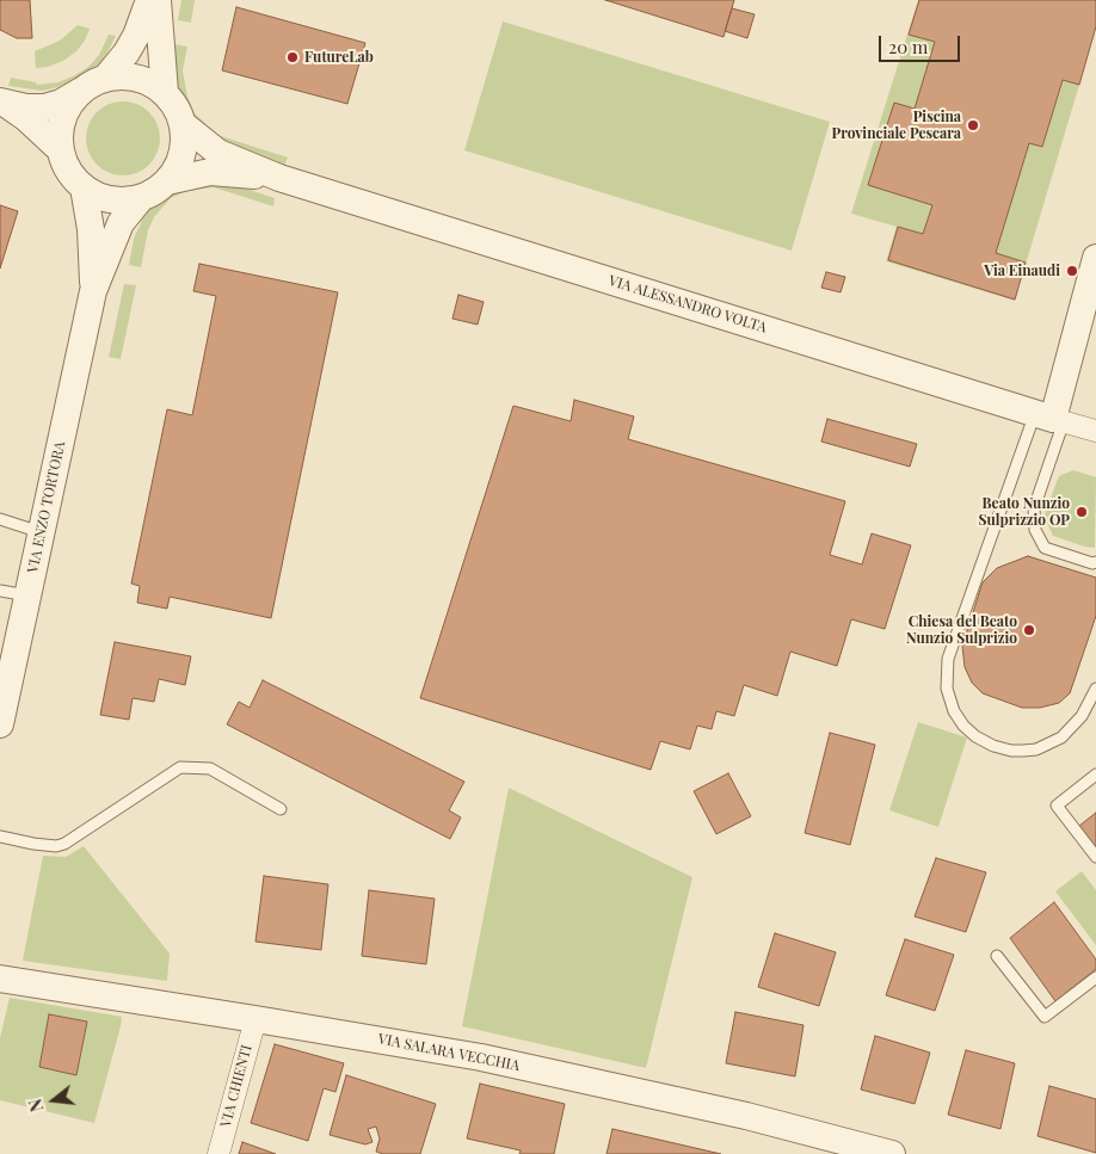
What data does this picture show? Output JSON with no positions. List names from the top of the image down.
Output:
{
  "streets": {
    "street": [
      "VIA ALESSANDRO VOLTA",
      "VIA ENZO TORTORA",
      "VIA SALARA VECCHIA",
      "VIA CHIENTI"
    ]
  },
  "crossings": [
    ["VIA ALESSANDRO VOLTA", "VIA ENZO TORTORA"],
    ["VIA SALARA VECCHIA", "VIA CHIENTI"]
  ],
  "places": [
    "FutureLab",
    "Piscina Provinciale Pescara",
    "Via Einaudi",
    "Beato Nunzio Sulprizzio OP",
    "Chiesa del Beato Nunzio Sulprizio"
  ],
  "scale_bar": "20 m",
  "north": "left"
}
